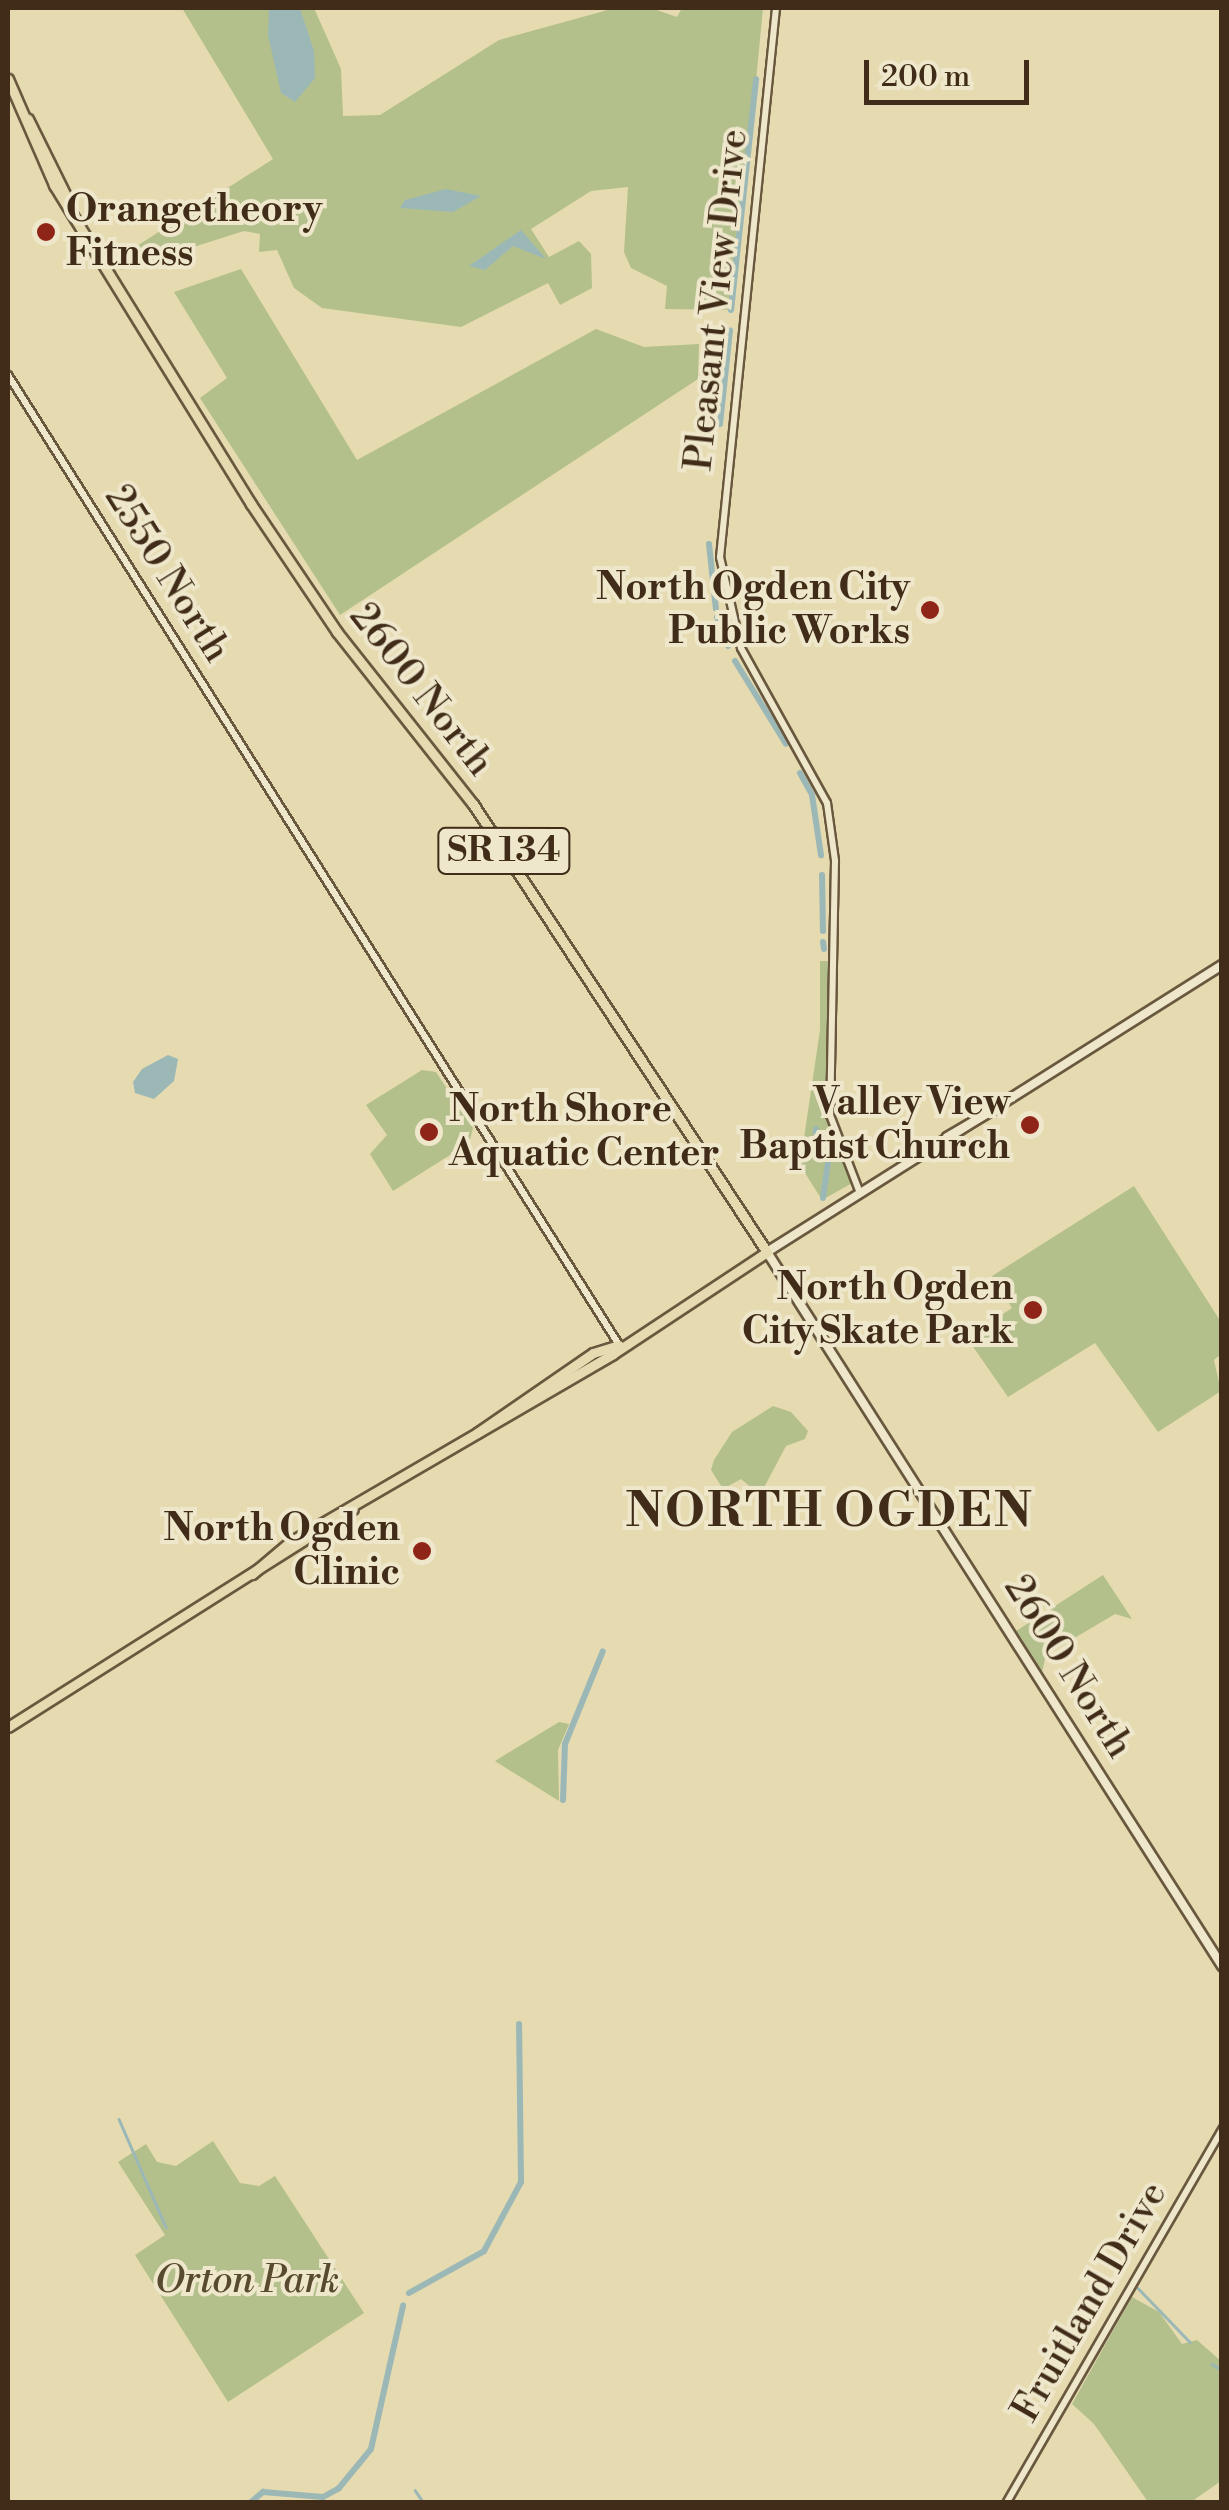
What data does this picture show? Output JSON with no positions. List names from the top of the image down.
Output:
{
  "streets": {
    "main road": ["2600 North", "SR 134"],
    "street": ["Pleasant View Drive", "2550 North", "Fruitland Drive"]
  },
  "districts": ["NORTH OGDEN"],
  "parks": ["Orton Park"],
  "places": [
    "Orangetheory Fitness",
    "North Ogden City Public Works",
    "Valley View Baptist Church",
    "North Shore Aquatic Center",
    "North Ogden City Skate Park",
    "North Ogden Clinic"
  ],
  "scale_bar": "200 m"
}
